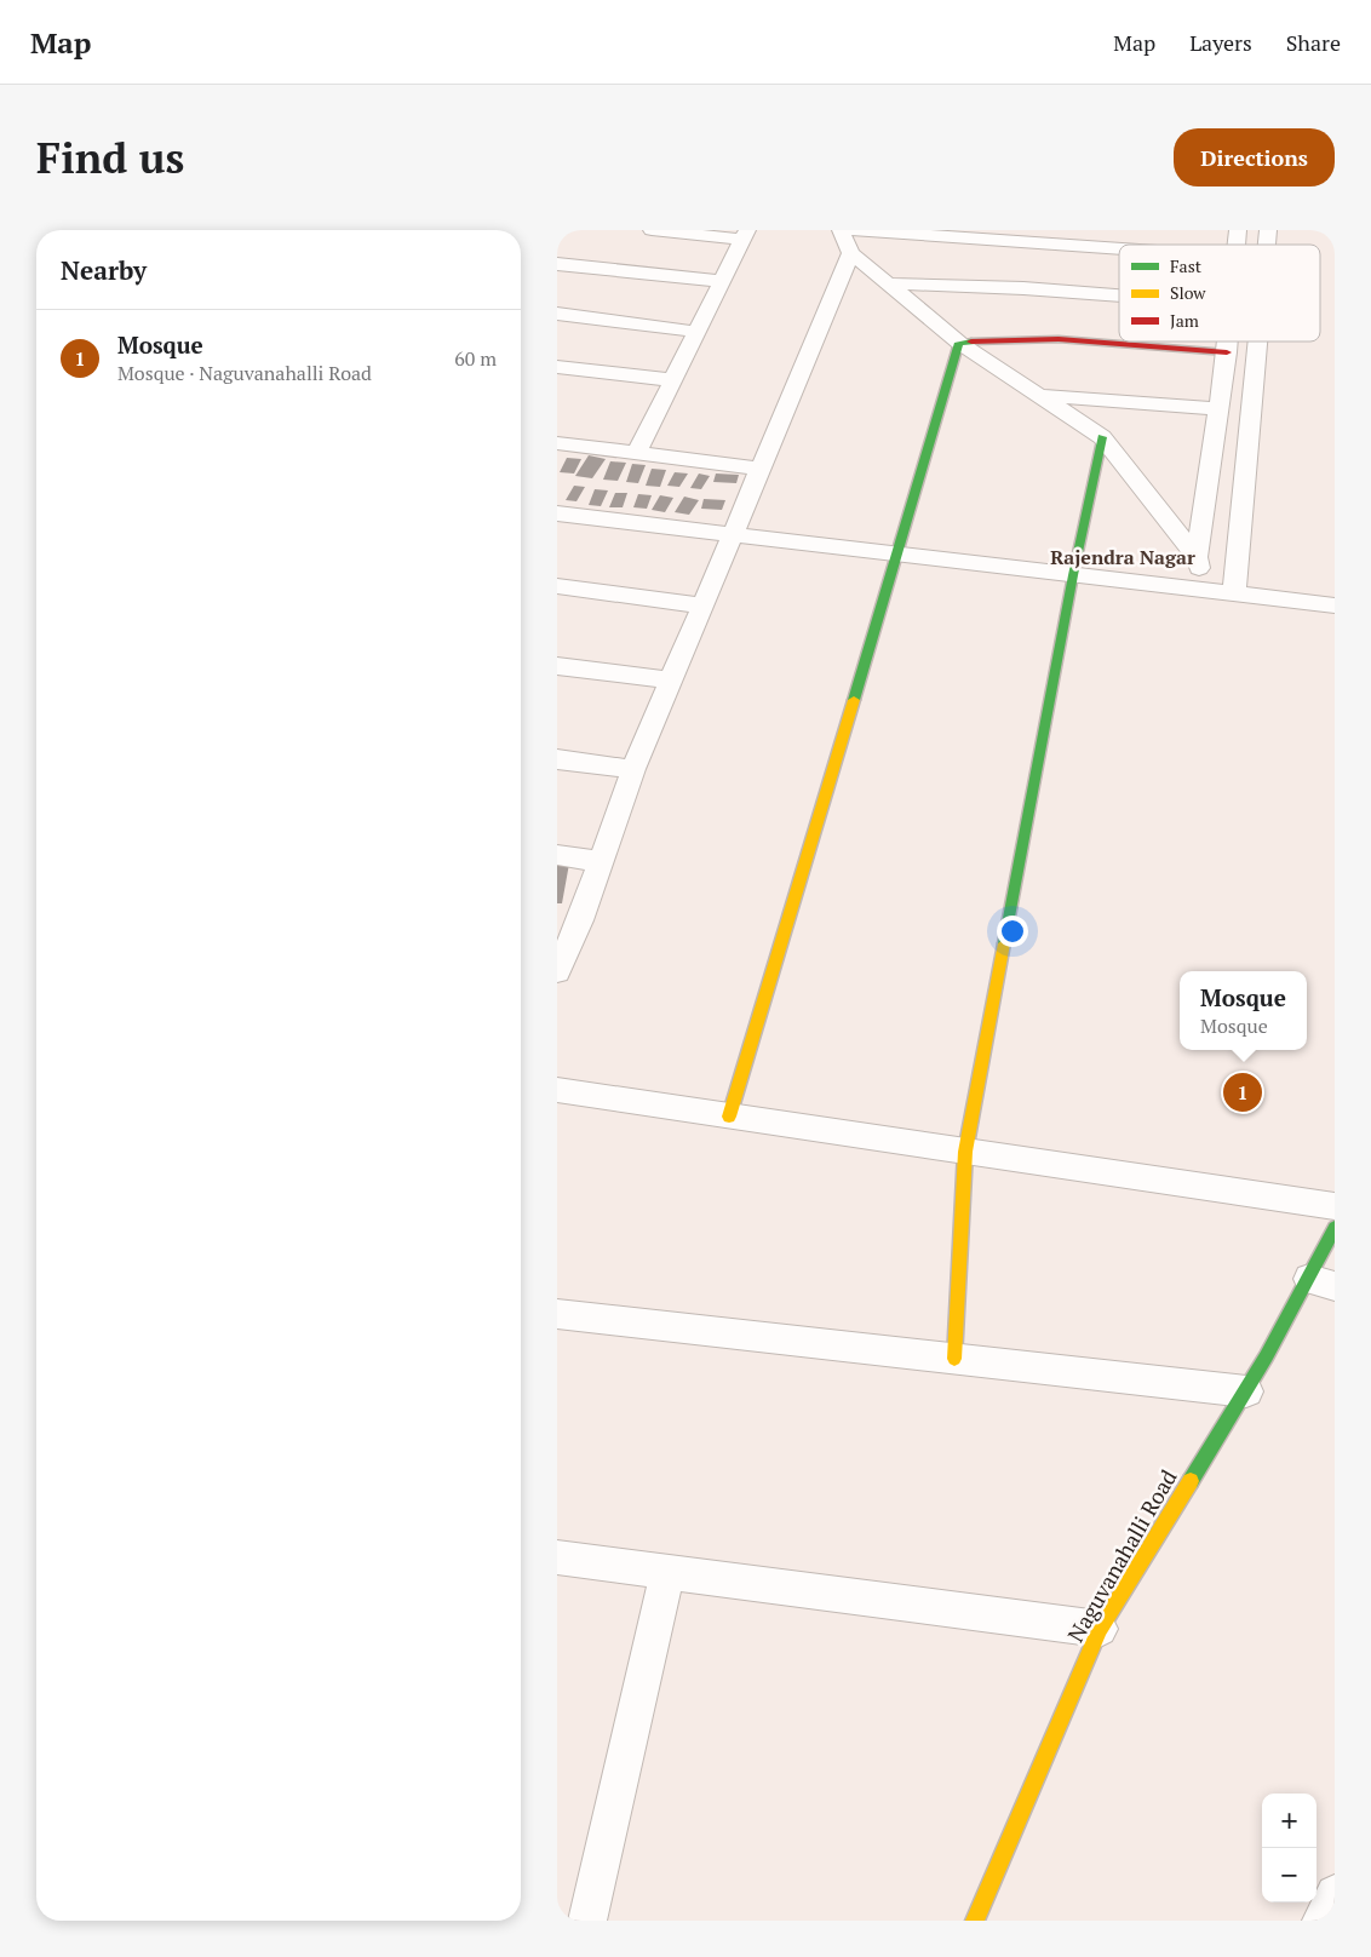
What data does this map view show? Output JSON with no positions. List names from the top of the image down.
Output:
{
  "streets": {
    "street": ["Naguvanahalli Road"]
  },
  "districts": ["Rajendra Nagar"],
  "legend": ["Fast", "Slow", "Jam"],
  "page": {
    "header": "Map",
    "nav": ["Map", "Layers", "Share"],
    "buttons": "Directions",
    "title": "Find us",
    "heading": "Nearby",
    "list": [
      {
        "mark": "1",
        "name": "Mosque",
        "note": "Mosque · Naguvanahalli Road",
        "value": "60 m"
      }
    ],
    "popup": ["Mosque", "Mosque"],
    "pins": "1",
    "map_buttons": ["+", "−"]
  }
}
